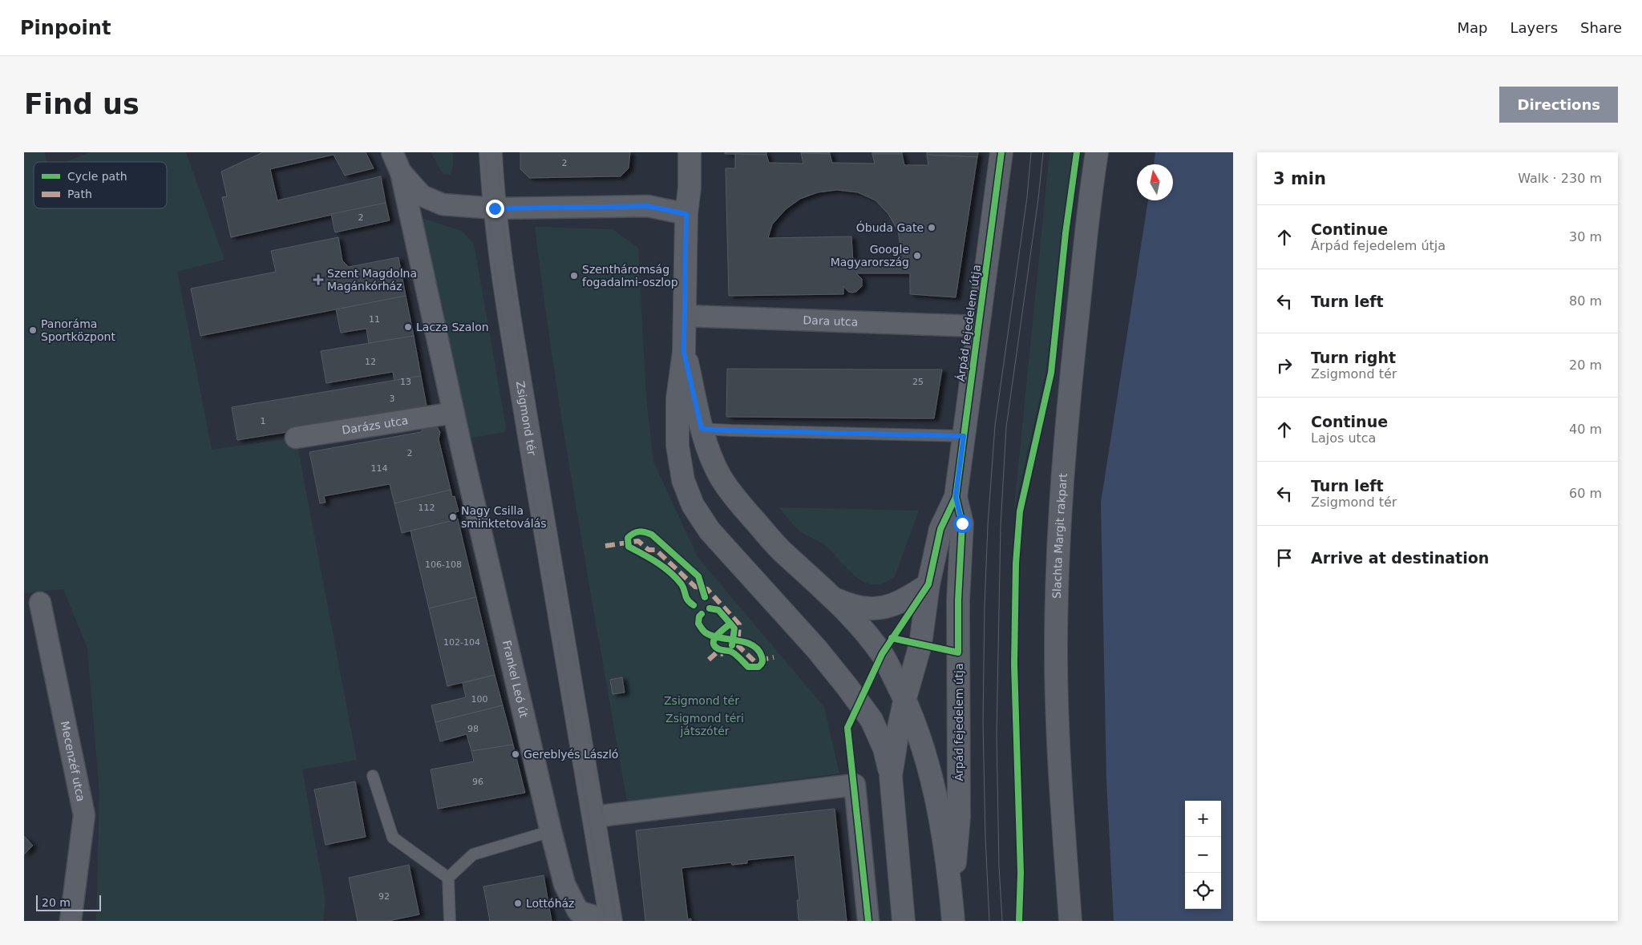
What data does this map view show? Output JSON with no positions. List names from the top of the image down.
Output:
{
  "streets": {
    "main road": ["Árpád fejedelem útja", "Zsigmond tér", "Slachta Margit rakpart"],
    "street": [
      "Dara utca",
      "Darázs utca",
      "Frankel Leó út",
      "Mecenzéf utca"
    ]
  },
  "crossings": [
    ["Dara utca", "Árpád fejedelem útja"],
    ["Darázs utca", "Frankel Leó út"]
  ],
  "parks": ["Zsigmond tér", "Zsigmond téri játszótér"],
  "places": {
    "other": [
      "Óbuda Gate",
      "Google Magyarország",
      "Szentháromság fogadalmi-oszlop",
      "Lacza Szalon",
      "Panoráma Sportközpont",
      "Nagy Csilla sminktetoválás",
      "Gereblyés László",
      "Lottóház"
    ],
    "health": ["Szent Magdolna Magánkórház"]
  },
  "house_numbers": [
    "2",
    "2",
    "11",
    "12",
    "13",
    "25",
    "3",
    "1",
    "2",
    "114",
    "112",
    "106-108",
    "102-104",
    "100",
    "98",
    "96",
    "92"
  ],
  "legend": ["Cycle path", "Path"],
  "scale_bar": "20 m",
  "north": "top",
  "page": {
    "header": "Pinpoint",
    "nav": ["Map", "Layers", "Share"],
    "buttons": "Directions",
    "title": "Find us",
    "heading": ["3 min", "Walk · 230 m"],
    "list": [
      ["Continue", "Árpád fejedelem útja", "30 m"],
      ["Turn left", "80 m"],
      ["Turn right", "Zsigmond tér", "20 m"],
      ["Continue", "Lajos utca", "40 m"],
      ["Turn left", "Zsigmond tér", "60 m"],
      "Arrive at destination"
    ],
    "map_buttons": ["+", "−"],
    "scale": "20 m"
  }
}
